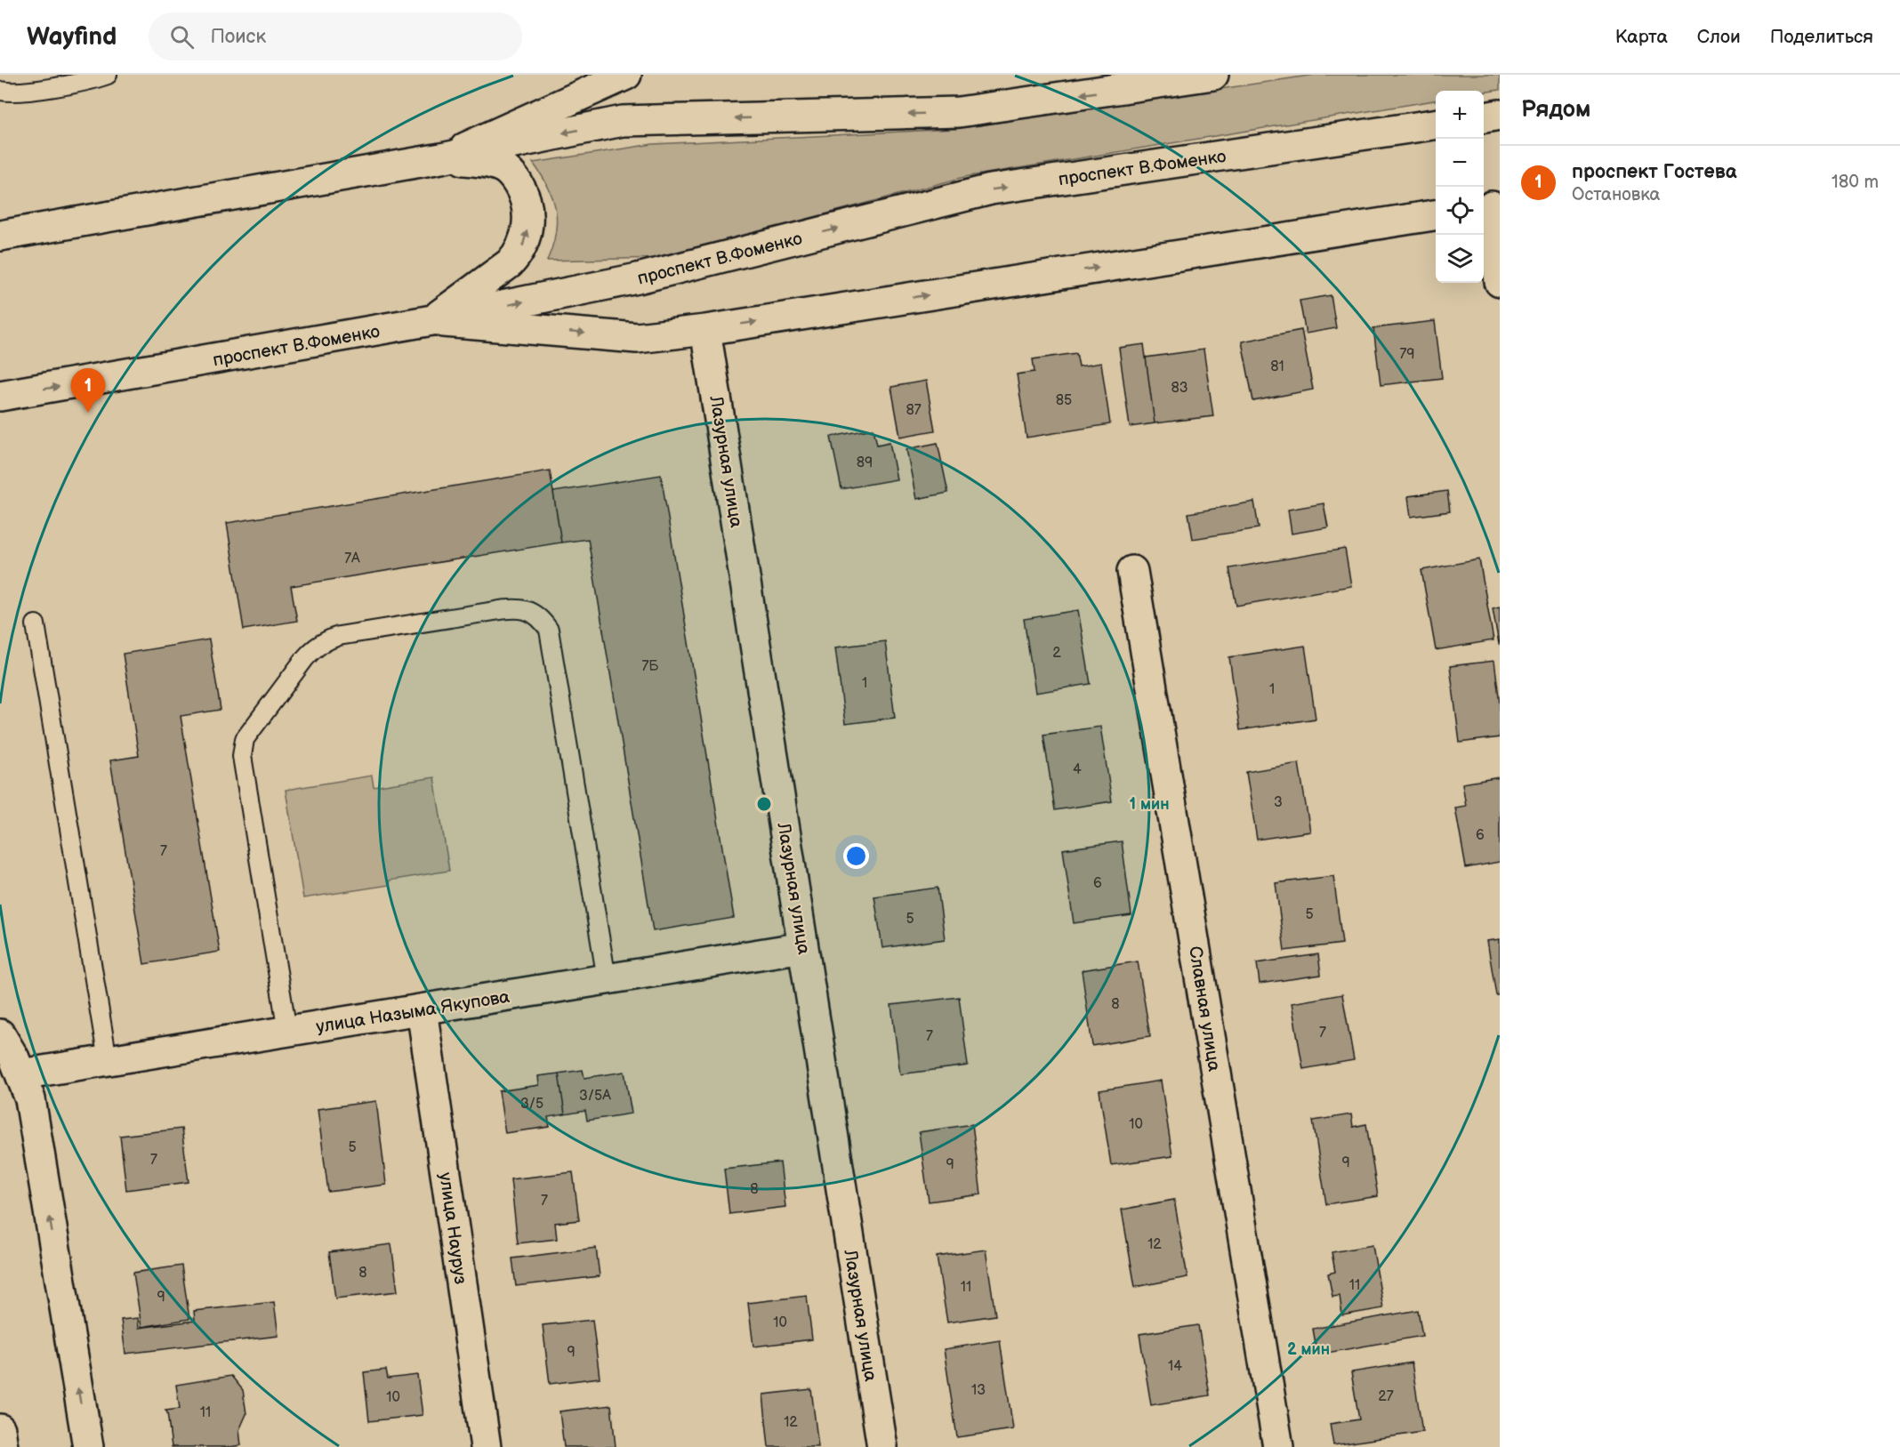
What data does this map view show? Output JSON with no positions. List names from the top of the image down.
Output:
{
  "streets": {
    "street": [
      "проспект В.Фоменко",
      "Лазурная улица",
      "Славная улица",
      "улица Назыма Якупова",
      "улица Науруз"
    ]
  },
  "crossings": [
    ["Лазурная улица", "улица Назыма Якупова"],
    ["улица Назыма Якупова", "улица Науруз"]
  ],
  "house_numbers": [
    "79",
    "81",
    "83",
    "85",
    "87",
    "89",
    "7А",
    "2",
    "7Б",
    "1",
    "1",
    "4",
    "3",
    "6",
    "7",
    "6",
    "5",
    "5",
    "8",
    "7",
    "7",
    "3/5А",
    "3/5",
    "10",
    "5",
    "7",
    "9",
    "9",
    "8",
    "7",
    "12",
    "8",
    "11",
    "11",
    "9",
    "10",
    "9",
    "14",
    "13",
    "27",
    "10",
    "11",
    "12"
  ],
  "page": {
    "header": "Wayfind",
    "search": "Поиск",
    "nav": ["Карта", "Слои", "Поделиться"],
    "heading": "Рядом",
    "map_buttons": ["+", "−"],
    "list": [
      {
        "mark": "1",
        "name": "проспект Гостева",
        "note": "Остановка",
        "value": "180 m"
      }
    ],
    "pins": "1"
  },
  "rings": ["1 мин", "2 мин"]
}
